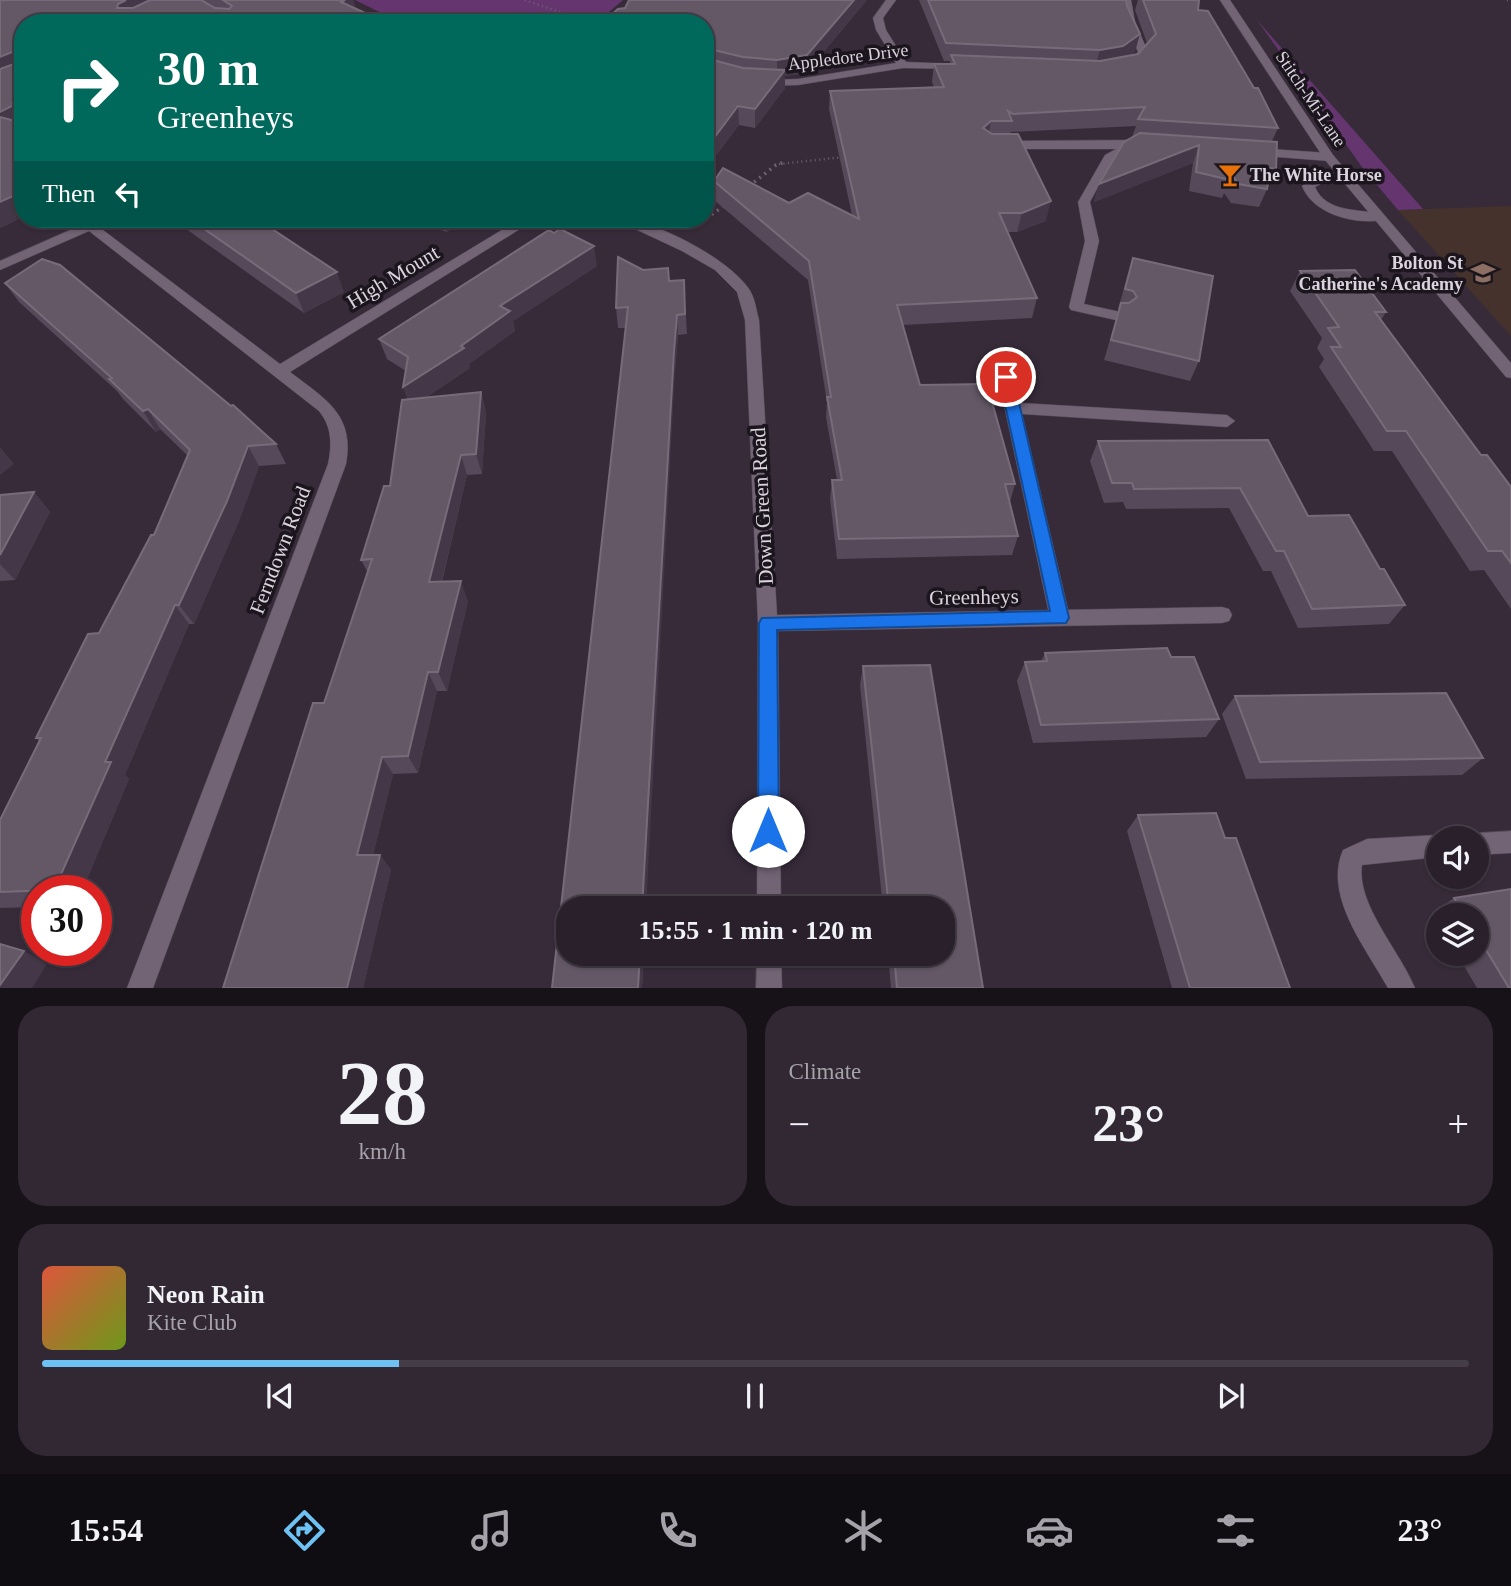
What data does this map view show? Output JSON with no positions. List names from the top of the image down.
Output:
{
  "streets": {
    "street": [
      "Appledore Drive",
      "Stitch-Mi-Lane",
      "High Mount",
      "Down Green Road",
      "Ferndown Road",
      "Greenheys"
    ]
  },
  "crossings": [
    ["High Mount", "Ferndown Road"],
    ["Down Green Road", "Greenheys"]
  ],
  "places": {
    "bar": ["The White Horse"],
    "school or university": ["Bolton St Catherine's Academy"]
  },
  "page": {
    "turn": ["30 m", "Greenheys"],
    "then": "Then",
    "limit": "30",
    "trip": "15:55 · 1 min · 120 m",
    "tile": [
      ["28", "km/h"],
      "Climate"
    ],
    "heat": ["−", "23°", "+"],
    "song": ["Neon Rain", "Kite Club"],
    "tabs": ["15:54", "23°"]
  }
}
